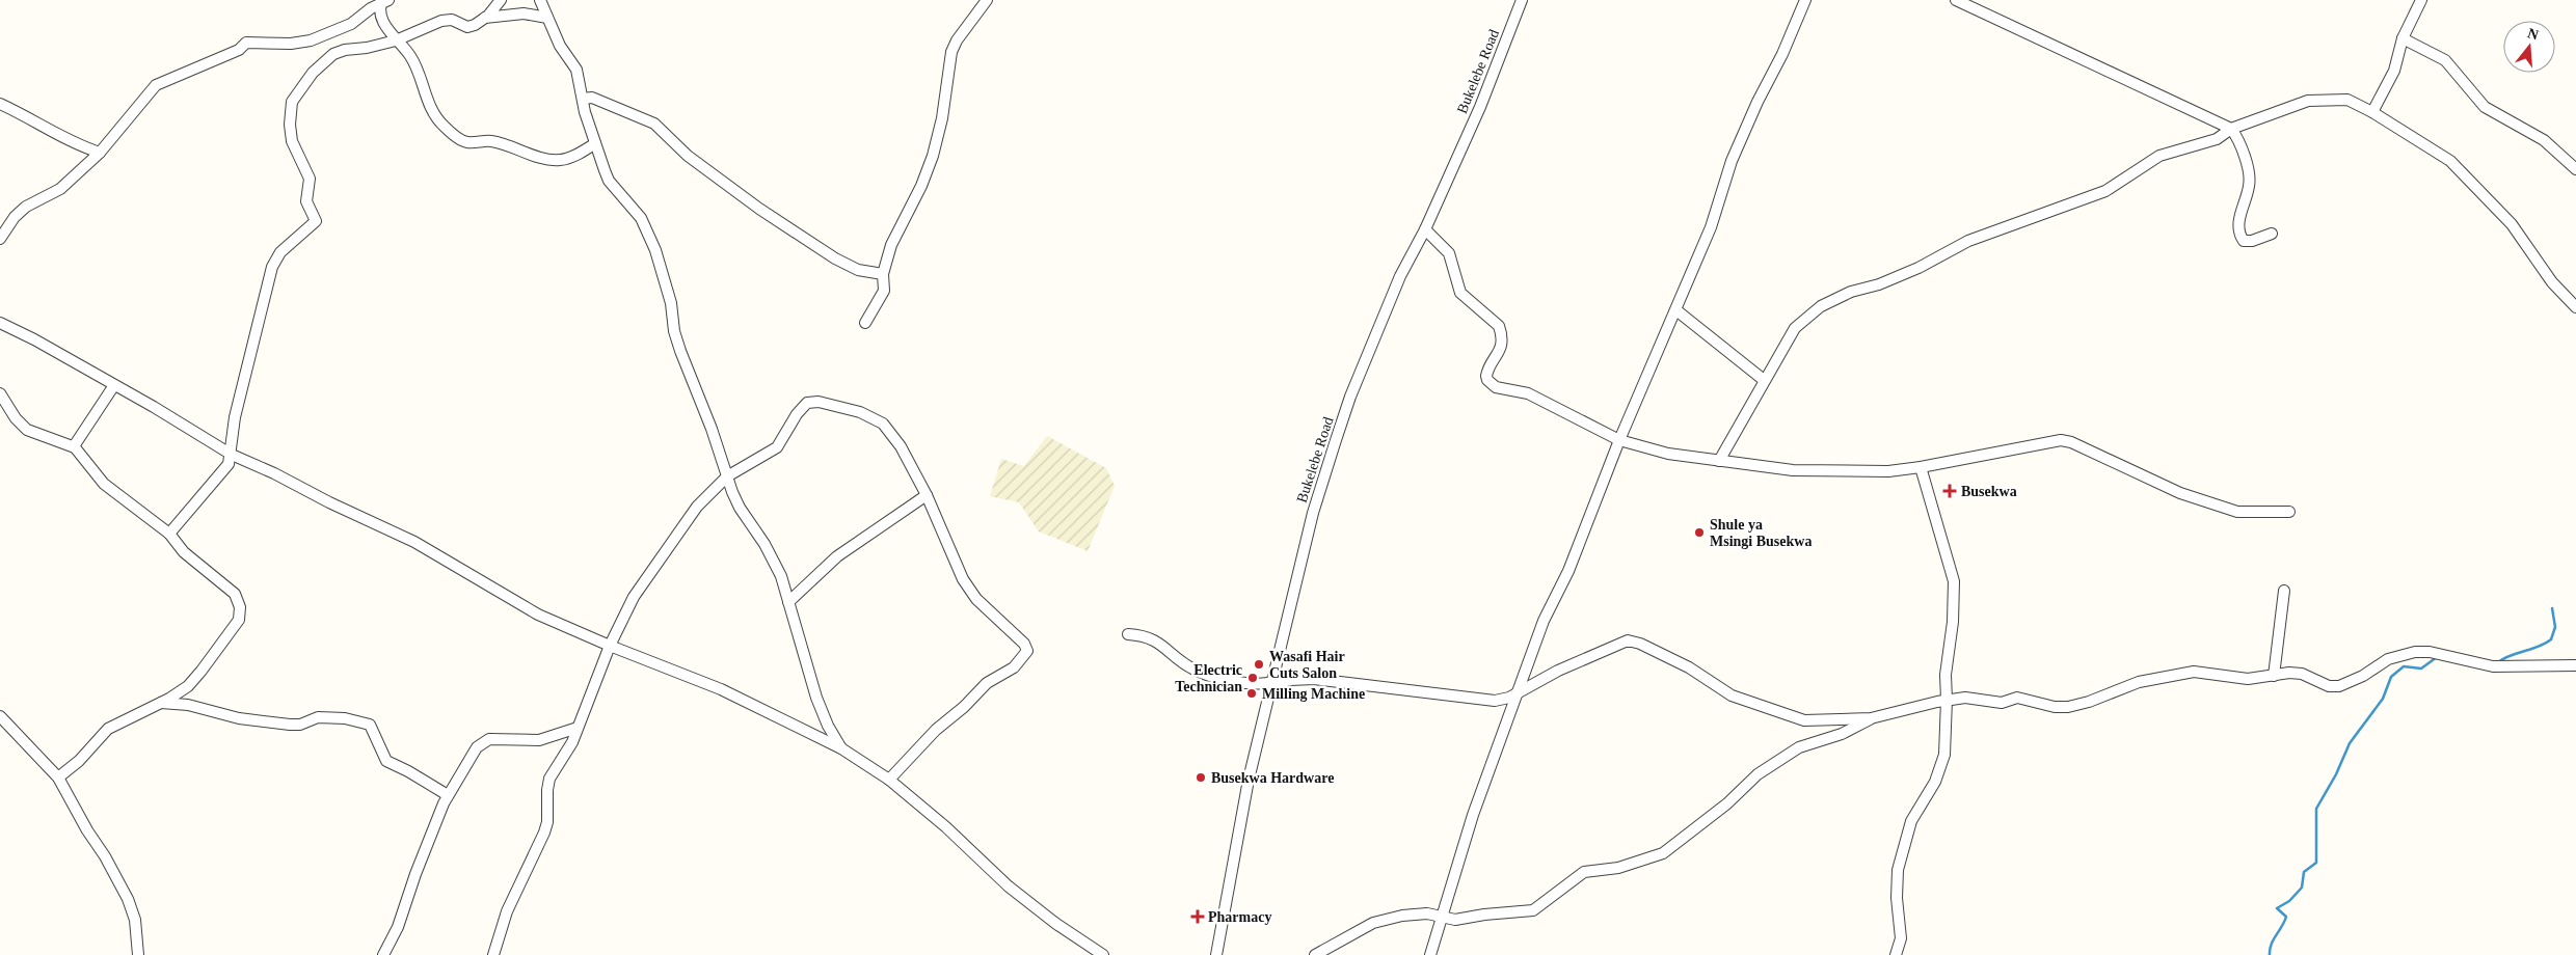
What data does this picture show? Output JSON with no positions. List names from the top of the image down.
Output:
{
  "streets": {
    "street": ["Bukelebe Road"]
  },
  "places": {
    "health": ["Busekwa", "Pharmacy"],
    "other": [
      "Shule ya Msingi Busekwa",
      "Wasafi Hair Cuts Salon",
      "Electric Technician",
      "Milling Machine",
      "Busekwa Hardware"
    ]
  },
  "north": "top"
}
